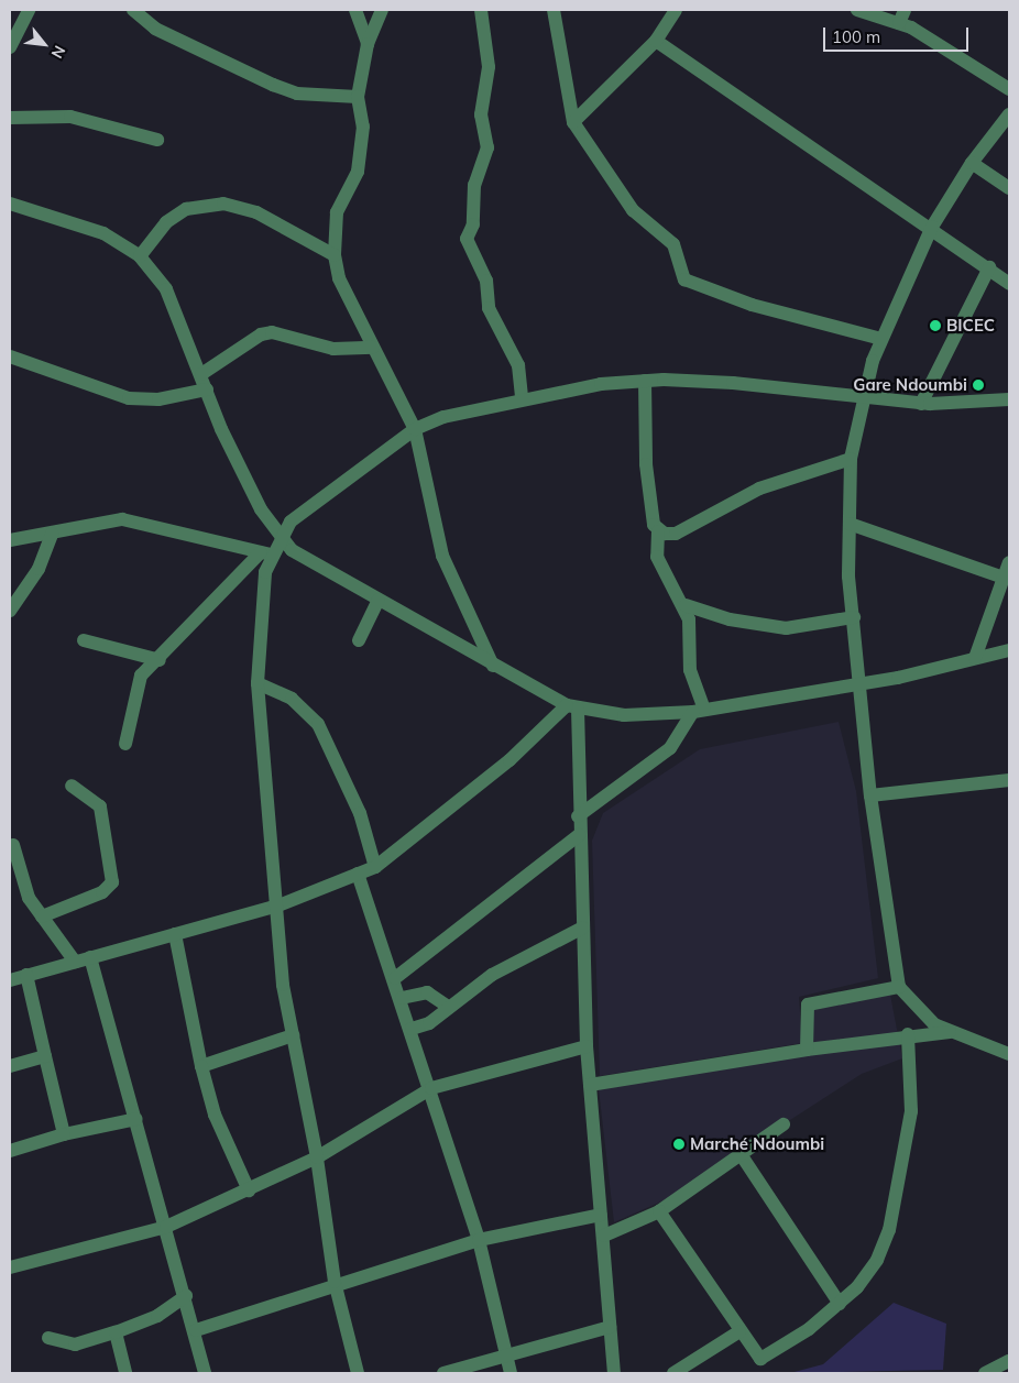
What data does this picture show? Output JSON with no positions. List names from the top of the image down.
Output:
{
  "places": ["BICEC", "Gare Ndoumbi", "Marché Ndoumbi"],
  "scale_bar": "100 m",
  "north": "bottom right"
}
